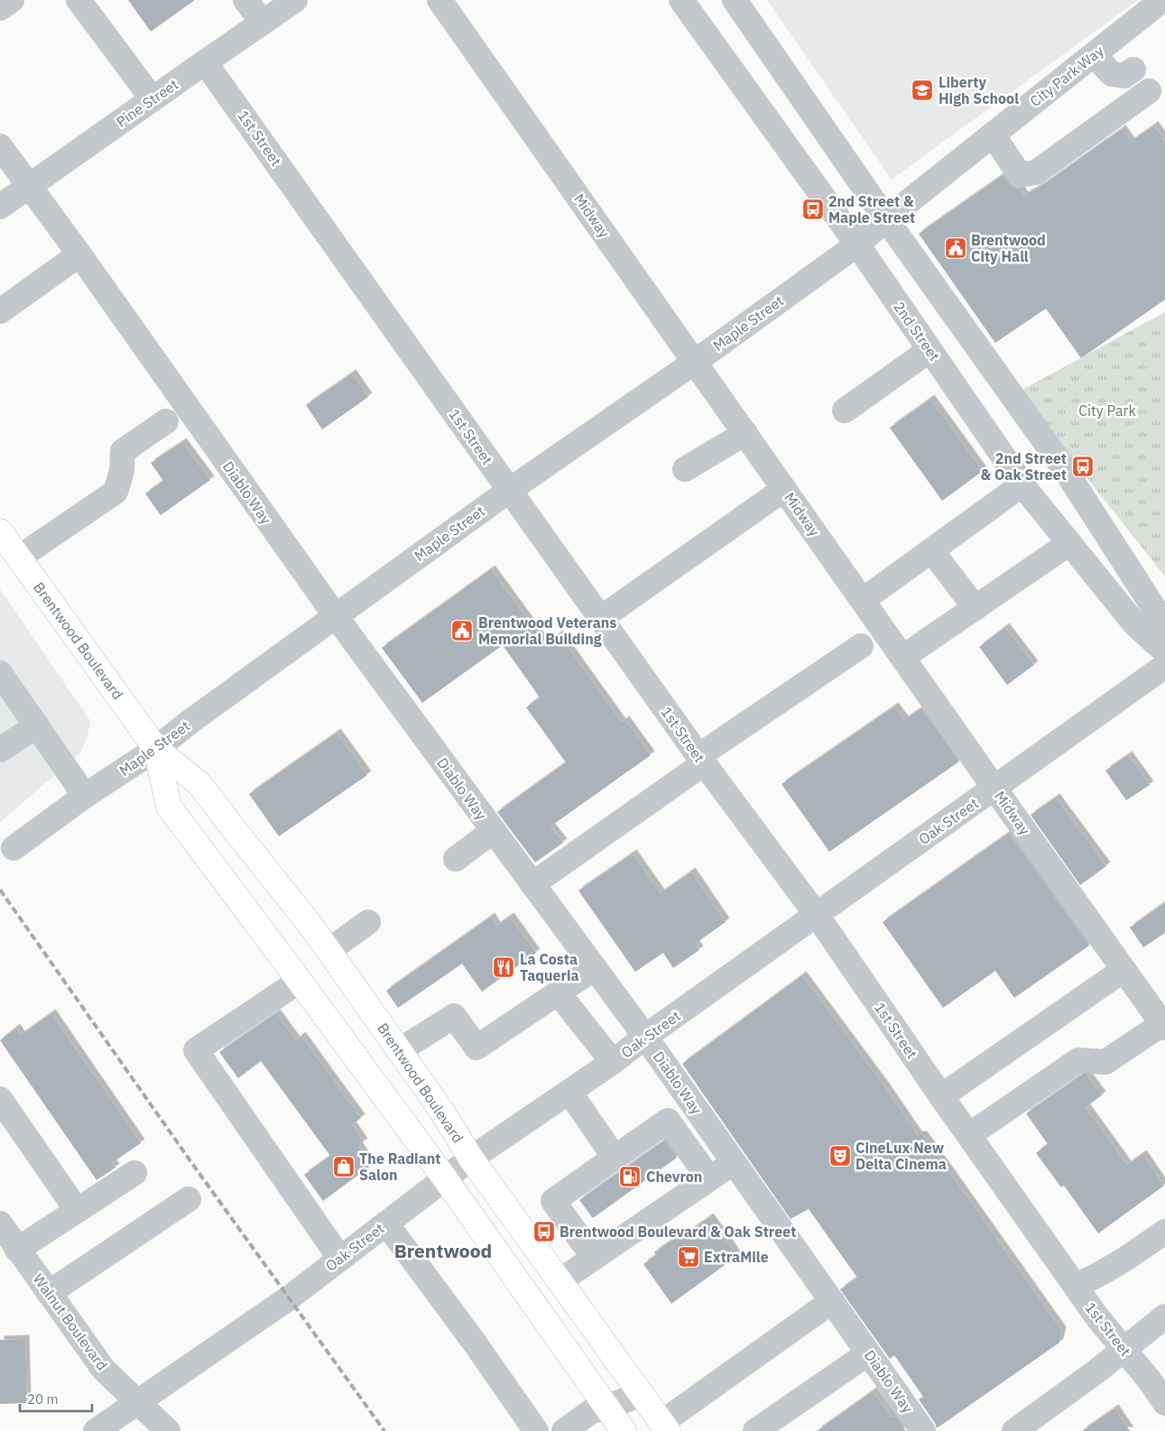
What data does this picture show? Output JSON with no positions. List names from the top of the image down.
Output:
{
  "streets": {
    "main road": ["Brentwood Boulevard"],
    "street": [
      "City Park Way",
      "Pine Street",
      "1st Street",
      "Midway",
      "Maple Street",
      "2nd Street",
      "Diablo Way",
      "Oak Street",
      "Walnut Boulevard"
    ]
  },
  "crossings": [
    ["City Park Way", "Maple Street"],
    ["Pine Street", "1st Street"],
    ["Pine Street", "Diablo Way"],
    ["1st Street", "Maple Street"],
    ["1st Street", "Oak Street"],
    ["Midway", "Maple Street"],
    ["Midway", "Oak Street"],
    ["Maple Street", "2nd Street"],
    ["Maple Street", "Diablo Way"],
    ["Maple Street", "Brentwood Boulevard"],
    ["Diablo Way", "Oak Street"],
    ["Brentwood Boulevard", "Oak Street"],
    ["Oak Street", "Walnut Boulevard"]
  ],
  "districts": ["Brentwood"],
  "parks": ["City Park"],
  "places": {
    "school or university": ["Liberty High School"],
    "bus stop": ["2nd Street & Maple Street", "2nd Street & Oak Street", "Brentwood Boulevard & Oak Street"],
    "public building": ["Brentwood City Hall", "Brentwood Veterans Memorial Building"],
    "restaurant": ["La Costa Taqueria"],
    "theatre": ["CineLux New Delta Cinema"],
    "shop": ["The Radiant Salon"],
    "fuel station": ["Chevron"],
    "supermarket": ["ExtraMile"]
  },
  "scale_bar": "20 m"
}
